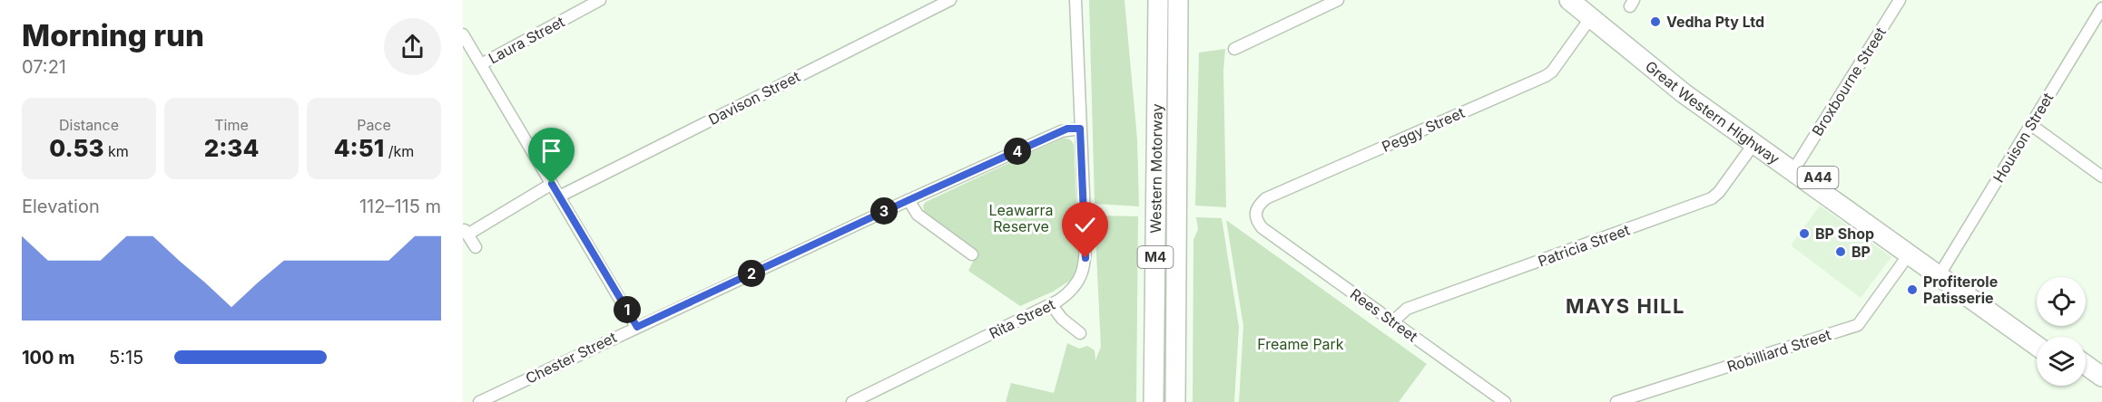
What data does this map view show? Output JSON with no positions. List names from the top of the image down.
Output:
{
  "streets": {
    "highway": [
      "Great Western Highway",
      "Western Motorway",
      "A44",
      "M4"
    ],
    "street": [
      "Laura Street",
      "Broxbourne Street",
      "Davison Street",
      "Peggy Street",
      "Houison Street",
      "Patricia Street",
      "Rees Street",
      "Rita Street",
      "Robilliard Street",
      "Chester Street"
    ]
  },
  "crossings": [
    ["Broxbourne Street", "Great Western Highway"],
    ["Great Western Highway", "Peggy Street"],
    ["Great Western Highway", "Houison Street"],
    ["Great Western Highway", "Patricia Street"],
    ["Great Western Highway", "Robilliard Street"],
    ["Peggy Street", "Rees Street"],
    ["Patricia Street", "Rees Street"],
    ["Rita Street", "Chester Street"]
  ],
  "districts": ["MAYS HILL"],
  "parks": ["Leawarra Reserve", "Freame Park"],
  "places": [
    "Vedha Pty Ltd",
    "BP Shop",
    "BP",
    "Profiterole Patisserie"
  ],
  "page": {
    "heading": ["Morning run", "07:21"],
    "stats": [
      ["Distance", "0.53 km"],
      ["Time", "2:34"],
      ["Pace", "4:51 /km"]
    ],
    "pins": [
      "4",
      "3",
      "2",
      "1"
    ],
    "chart": ["Elevation", "112–115 m"],
    "list": [
      {
        "name": "100 m",
        "note": "5:15"
      }
    ]
  }
}
